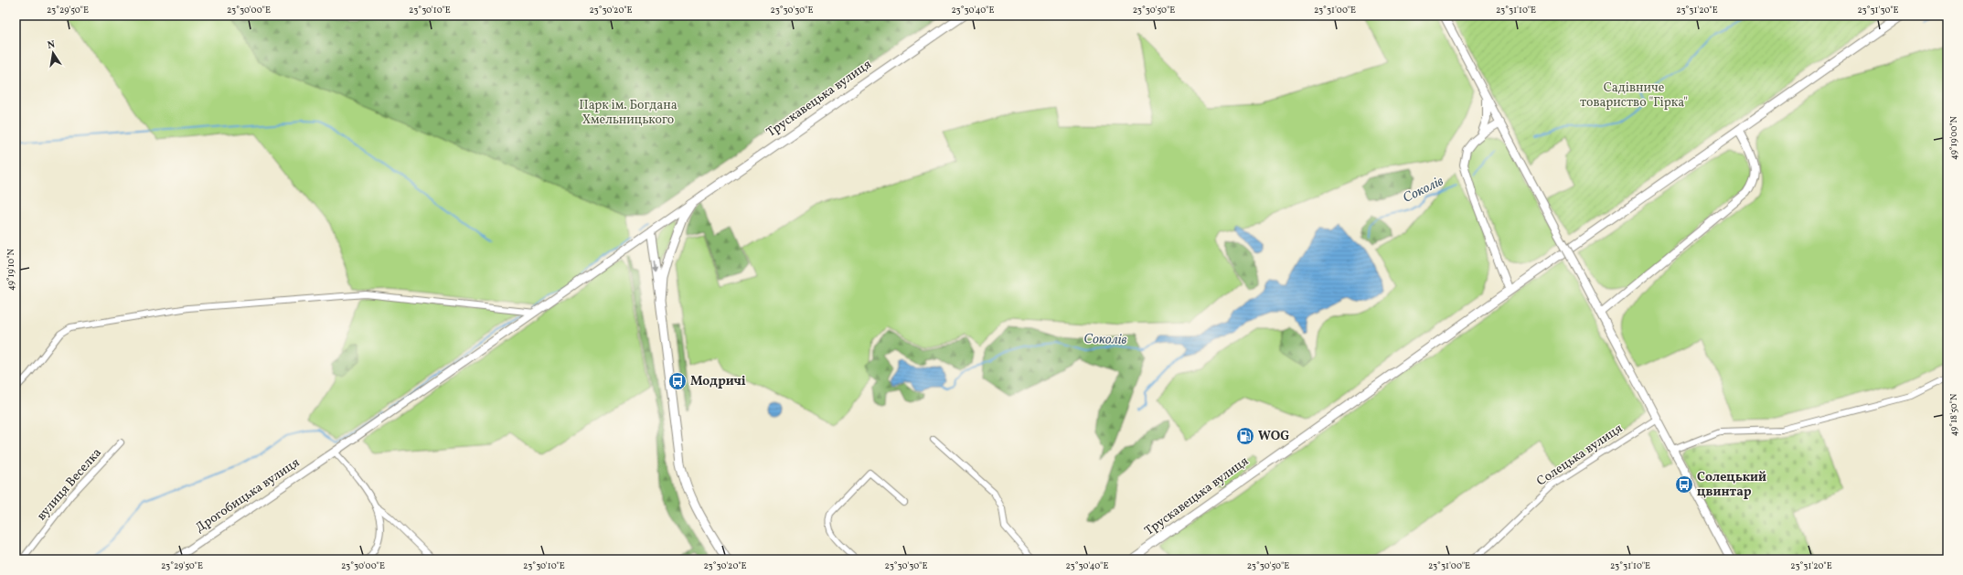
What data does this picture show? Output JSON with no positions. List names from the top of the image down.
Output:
{
  "streets": {
    "main road": ["Трускавецька вулиця"],
    "street": ["Солецька вулиця", "вулиця Веселка", "Дрогобицька вулиця"]
  },
  "crossings": [
    ["Трускавецька вулиця", "Дрогобицька вулиця"]
  ],
  "water": ["Соколів"],
  "parks": ["Садівниче товариство \"Гірка\"", "Парк ім. Богдана Хмельницького"],
  "places": {
    "bus stop": ["Модричі", "Солецький цвинтар"],
    "fuel station": ["WOG"]
  },
  "north": "top",
  "coordinates": [
    "23°29'50\"E",
    "23°30'00\"E",
    "23°30'10\"E",
    "23°30'20\"E",
    "23°30'30\"E",
    "23°30'40\"E",
    "23°30'50\"E",
    "23°31'00\"E",
    "23°31'10\"E",
    "23°31'20\"E",
    "23°31'30\"E",
    "49°19'00\"N",
    "49°19'10\"N",
    "49°18'50\"N"
  ]
}
